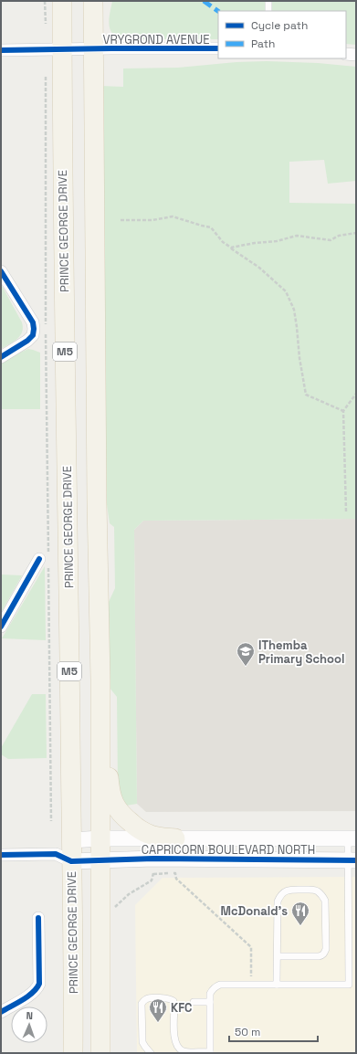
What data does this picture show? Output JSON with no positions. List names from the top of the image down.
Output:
{
  "streets": {
    "main road": ["PRINCE GEORGE DRIVE", "M5"],
    "street": ["VRYGROND AVENUE", "CAPRICORN BOULEVARD NORTH"]
  },
  "crossings": [
    ["VRYGROND AVENUE", "PRINCE GEORGE DRIVE"],
    ["PRINCE GEORGE DRIVE", "CAPRICORN BOULEVARD NORTH"]
  ],
  "places": {
    "school or university": ["IThemba Primary School"],
    "restaurant": ["McDonald's", "KFC"]
  },
  "legend": ["Cycle path", "Path"],
  "scale_bar": "50 m",
  "north": "top"
}
